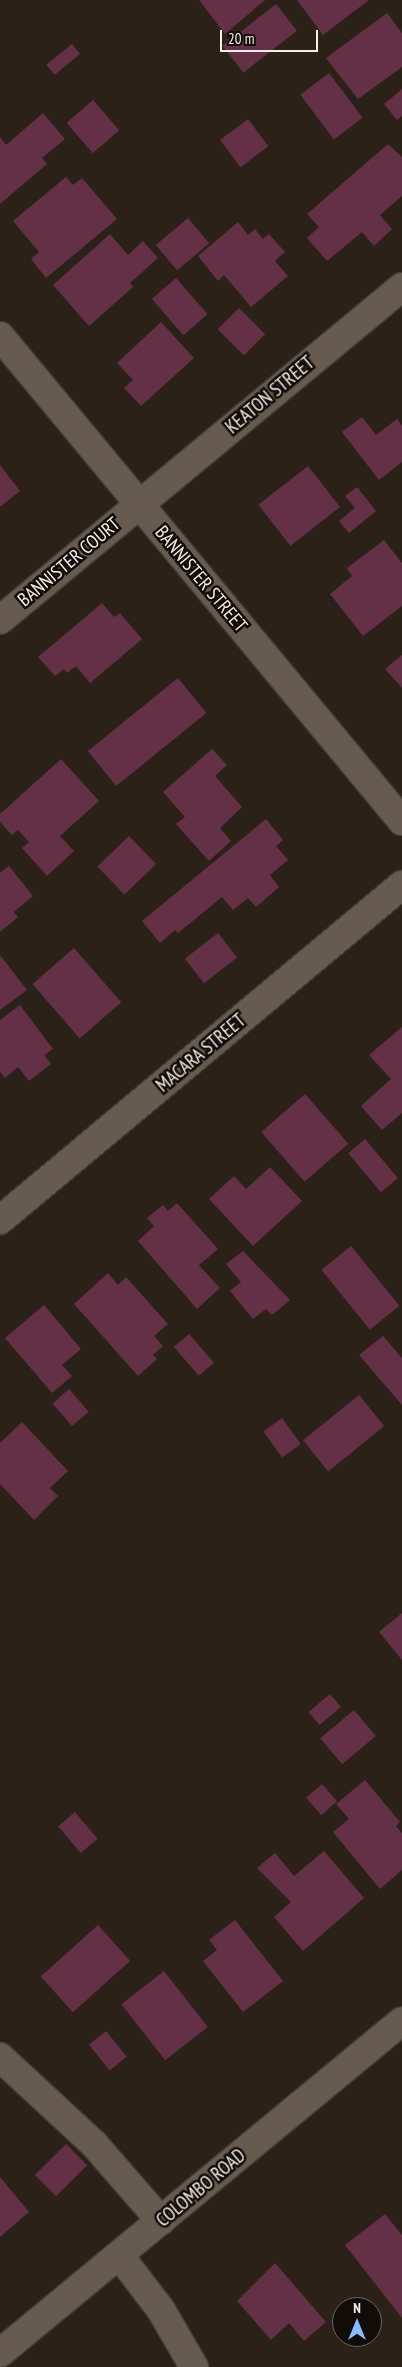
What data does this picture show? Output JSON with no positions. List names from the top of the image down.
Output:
{
  "streets": {
    "street": [
      "KEATON STREET",
      "BANNISTER COURT",
      "BANNISTER STREET",
      "MACARA STREET",
      "COLOMBO ROAD"
    ]
  },
  "crossings": [
    ["KEATON STREET", "BANNISTER COURT"],
    ["KEATON STREET", "BANNISTER STREET"],
    ["BANNISTER COURT", "BANNISTER STREET"]
  ],
  "scale_bar": "20 m",
  "north": "top"
}
